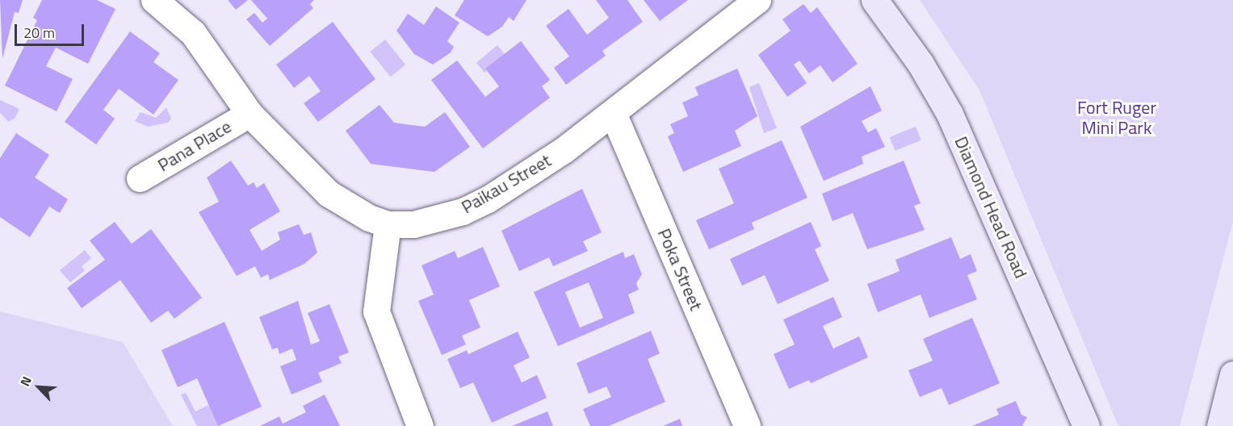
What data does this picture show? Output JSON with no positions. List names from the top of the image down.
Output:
{
  "streets": {
    "street": [
      "Pana Place",
      "Paikau Street",
      "Diamond Head Road",
      "Poka Street"
    ]
  },
  "crossings": [
    ["Pana Place", "Paikau Street"],
    ["Paikau Street", "Poka Street"]
  ],
  "parks": ["Fort Ruger Mini Park"],
  "scale_bar": "20 m",
  "north": "top left"
}
